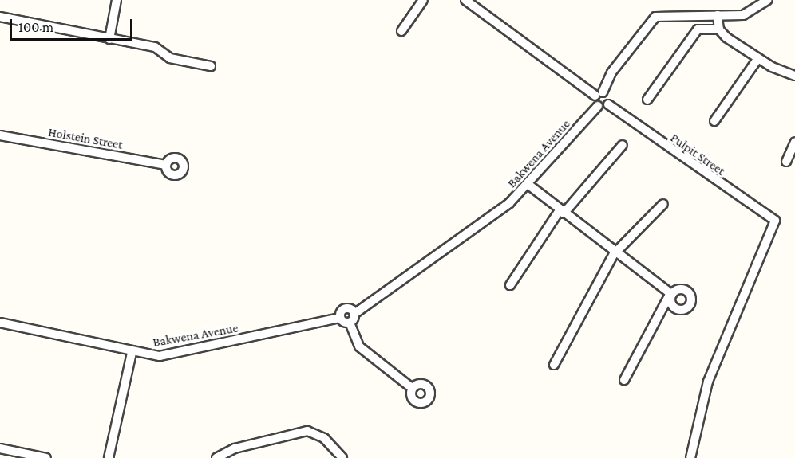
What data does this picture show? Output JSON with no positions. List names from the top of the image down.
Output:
{
  "streets": {
    "street": ["Holstein Street", "Bakwena Avenue", "Pulpit Street"]
  },
  "scale_bar": "100 m"
}
